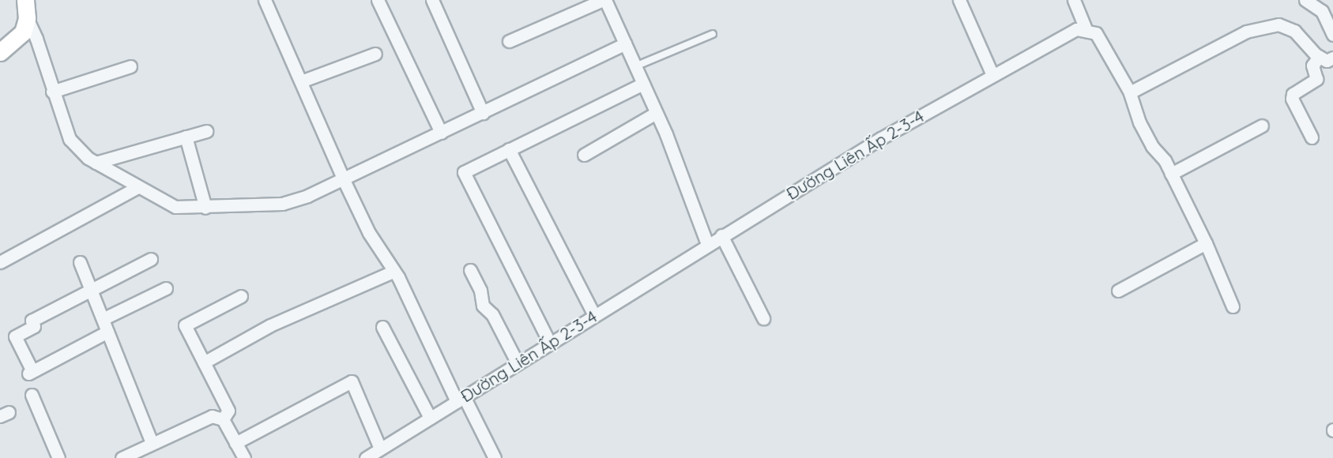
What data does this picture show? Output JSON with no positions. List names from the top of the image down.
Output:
{
  "streets": {
    "street": ["Đường Liên Ấp 2-3-4"]
  }
}
